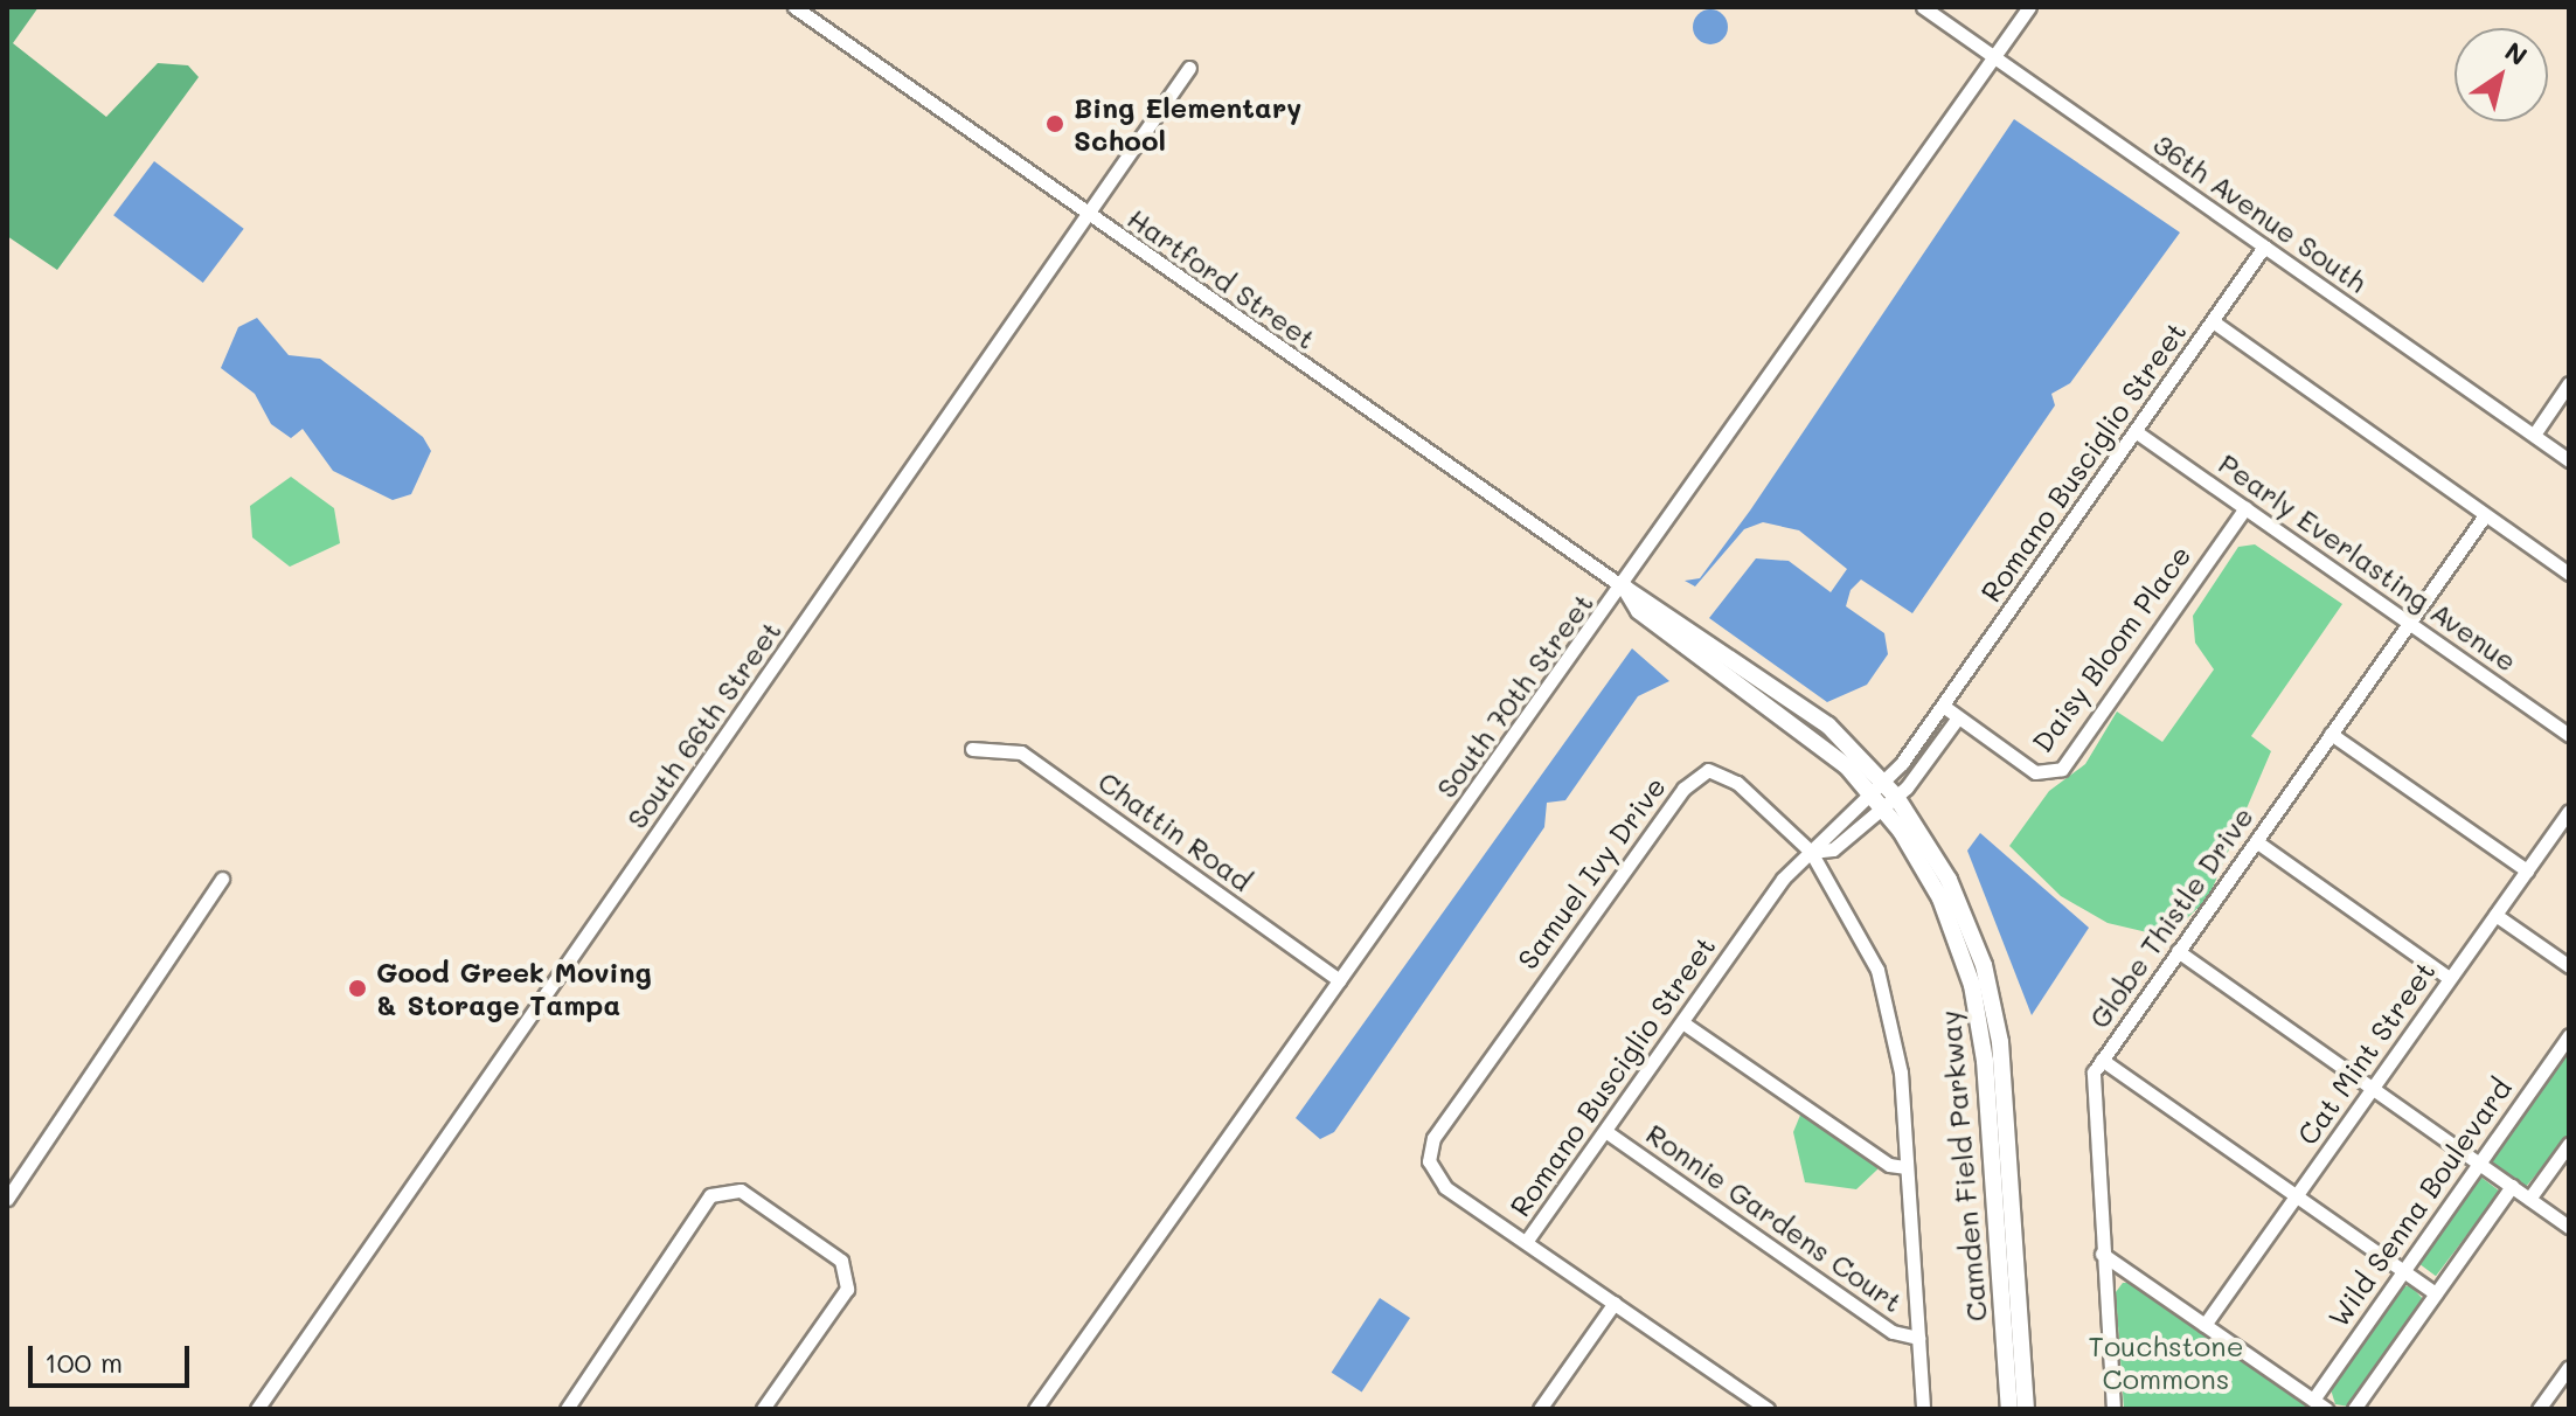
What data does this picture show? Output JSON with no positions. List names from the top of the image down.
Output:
{
  "streets": {
    "street": [
      "36th Avenue South",
      "Hartford Street",
      "Romano Busciglio Street",
      "Pearly Everlasting Avenue",
      "Daisy Bloom Place",
      "South 70th Street",
      "South 66th Street",
      "Chattin Road",
      "Samuel Ivy Drive",
      "Globe Thistle Drive",
      "Cat Mint Street",
      "Camden Field Parkway",
      "Wild Senna Boulevard",
      "Ronnie Gardens Court"
    ]
  },
  "crossings": [
    ["36th Avenue South", "Romano Busciglio Street"],
    ["36th Avenue South", "South 70th Street"],
    ["Hartford Street", "South 70th Street"],
    ["Hartford Street", "South 66th Street"],
    ["Hartford Street", "Camden Field Parkway"],
    ["Romano Busciglio Street", "Pearly Everlasting Avenue"],
    ["Romano Busciglio Street", "Daisy Bloom Place"],
    ["Romano Busciglio Street", "Samuel Ivy Drive"],
    ["Romano Busciglio Street", "Camden Field Parkway"],
    ["Romano Busciglio Street", "Ronnie Gardens Court"],
    ["Pearly Everlasting Avenue", "Daisy Bloom Place"],
    ["Pearly Everlasting Avenue", "Globe Thistle Drive"],
    ["South 70th Street", "Chattin Road"],
    ["South 70th Street", "Camden Field Parkway"],
    ["Samuel Ivy Drive", "Ronnie Gardens Court"]
  ],
  "parks": ["Touchstone Commons"],
  "places": ["Bing Elementary School", "Good Greek Moving & Storage Tampa"],
  "scale_bar": "100 m",
  "north": "top right"
}
